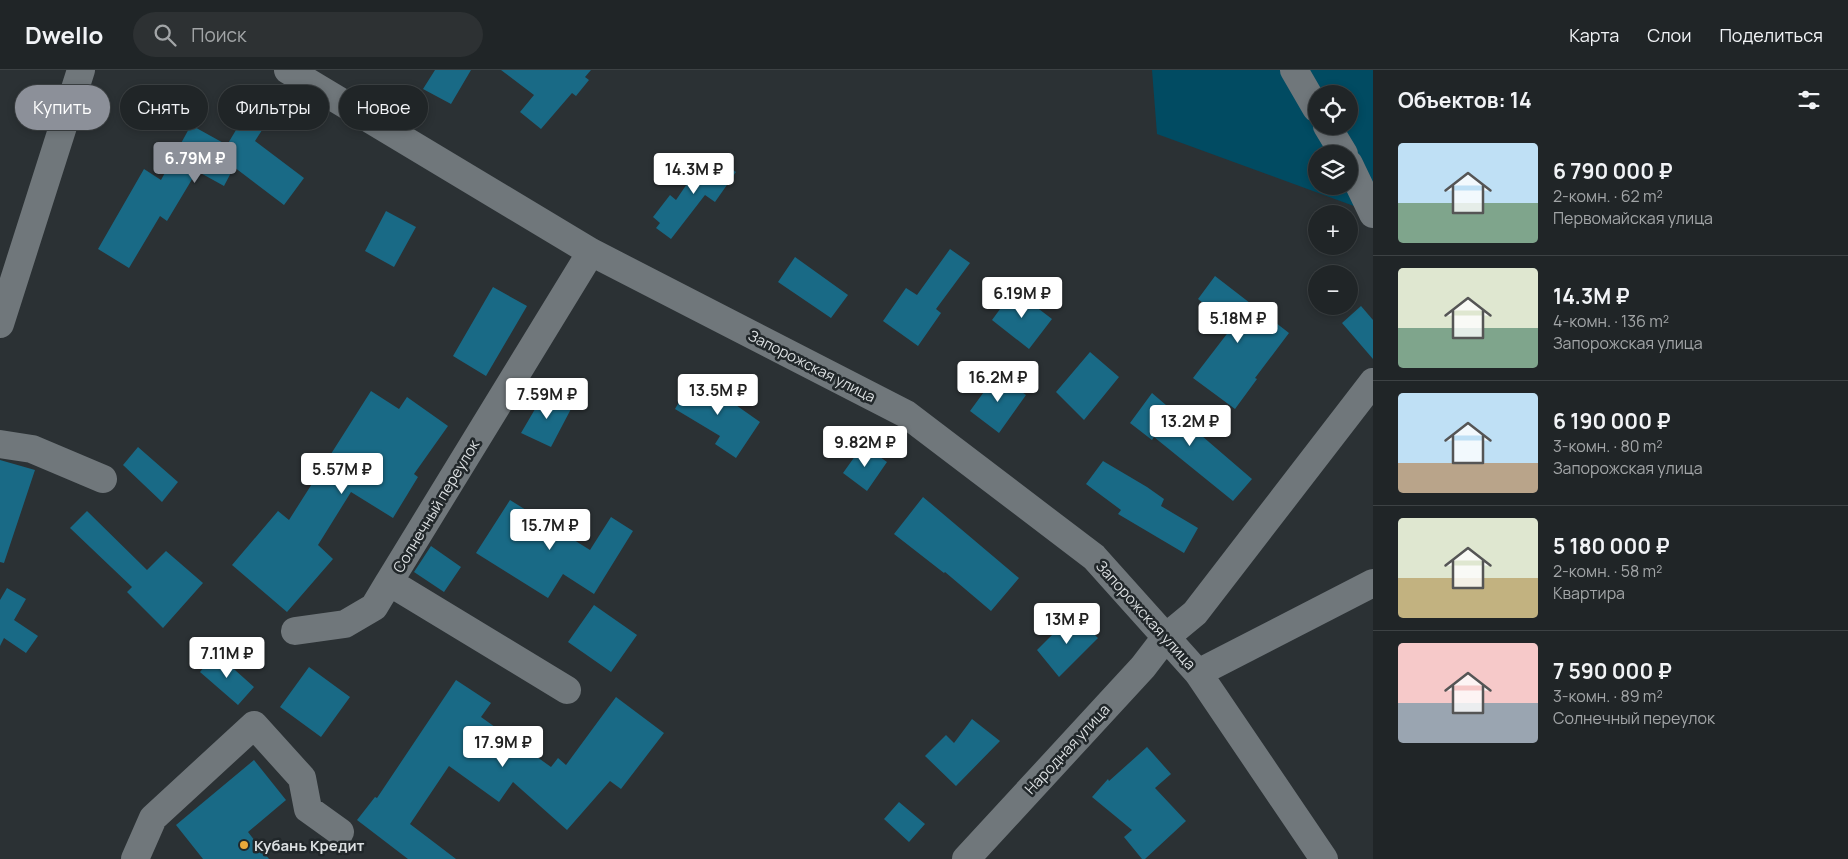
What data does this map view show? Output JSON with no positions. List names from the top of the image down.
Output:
{
  "streets": {
    "street": ["Запорожская улица", "Солнечный переулок", "Народная улица"]
  },
  "crossings": [
    ["Запорожская улица", "Солнечный переулок"],
    ["Запорожская улица", "Народная улица"]
  ],
  "places": ["Кубань Кредит"],
  "page": {
    "header": "Dwello",
    "search": "Поиск",
    "nav": ["Карта", "Слои", "Поделиться"],
    "heading": "Объектов: 14",
    "map_buttons": ["+", "−"],
    "chip": [
      "Купить",
      "Снять",
      "Фильтры",
      "Новое"
    ],
    "list": [
      {
        "name": "6 790 000 ₽",
        "note": "2-комн. · 62 m² · Первомайская улица"
      },
      {
        "name": "14.3M ₽",
        "note": "4-комн. · 136 m² · Запорожская улица"
      },
      {
        "name": "6 190 000 ₽",
        "note": "3-комн. · 80 m² · Запорожская улица"
      },
      {
        "name": "5 180 000 ₽",
        "note": "2-комн. · 58 m² · Квартира"
      },
      {
        "name": "7 590 000 ₽",
        "note": "3-комн. · 89 m² · Солнечный переулок"
      }
    ],
    "price": [
      "6.79M ₽",
      "14.3M ₽",
      "6.19M ₽",
      "5.18M ₽",
      "16.2M ₽",
      "13.5M ₽",
      "7.59M ₽",
      "13.2M ₽",
      "9.82M ₽",
      "5.57M ₽",
      "15.7M ₽",
      "13M ₽",
      "7.11M ₽",
      "17.9M ₽"
    ]
  }
}
